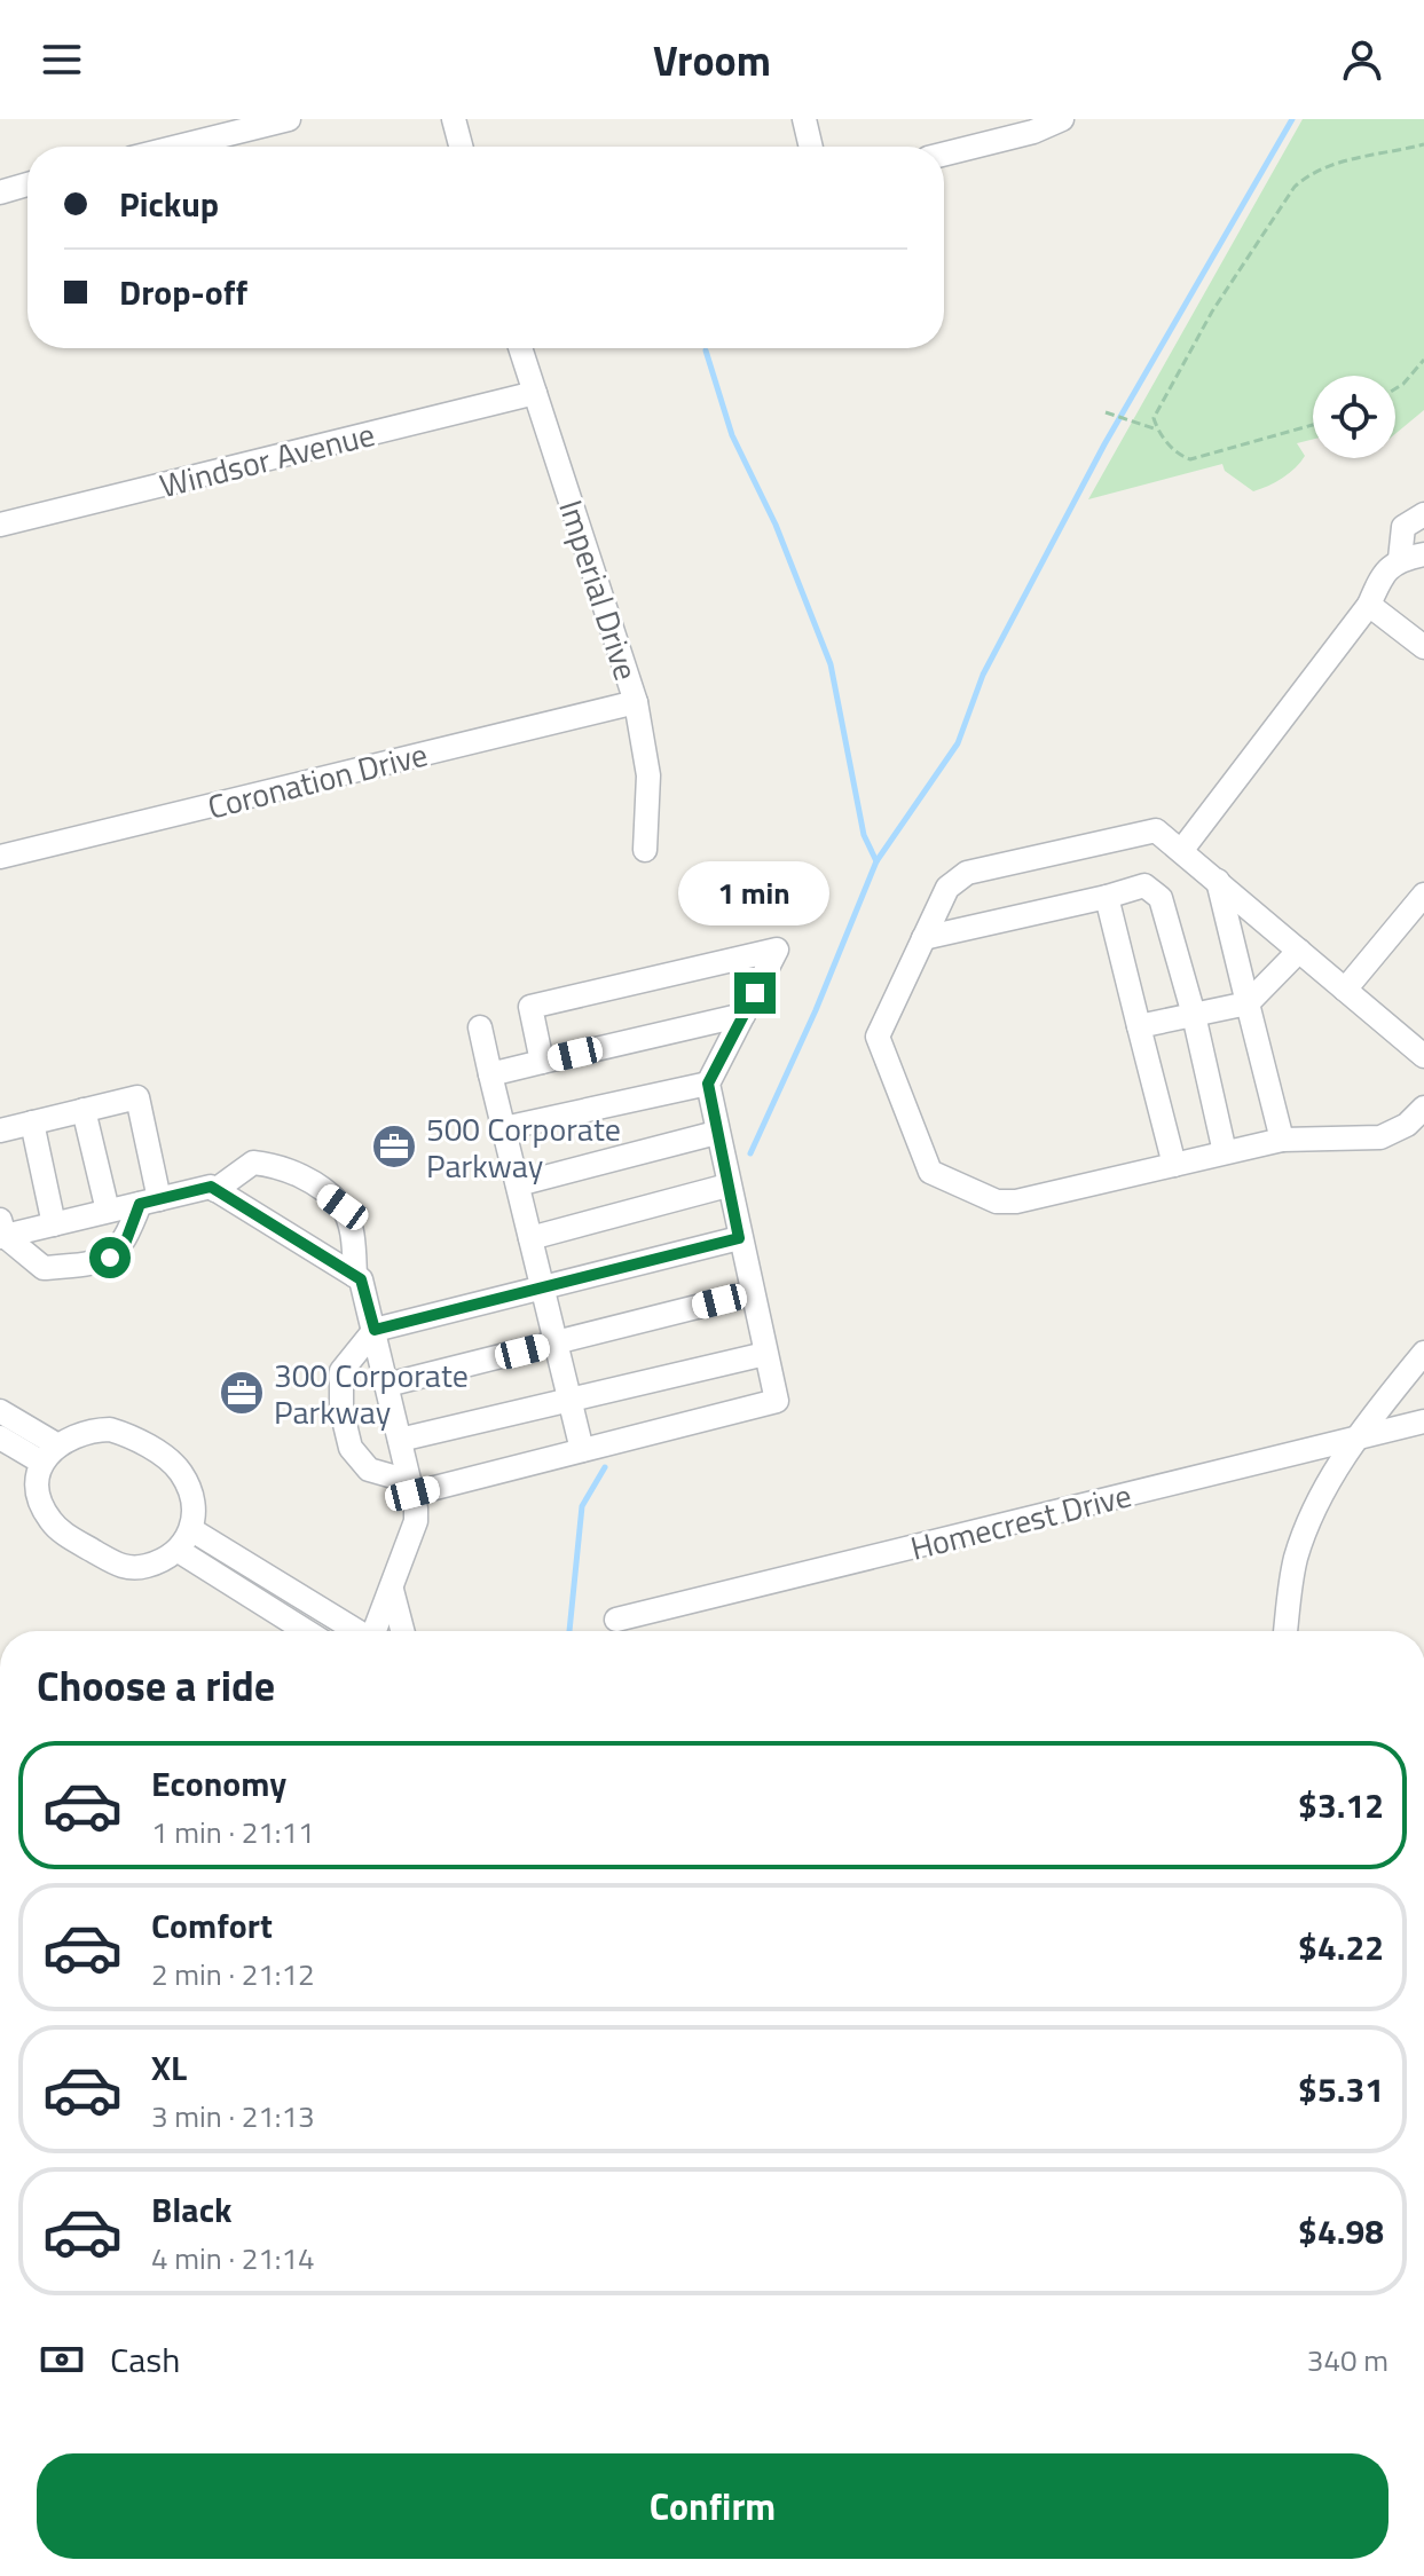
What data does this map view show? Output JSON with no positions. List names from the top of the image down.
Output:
{
  "streets": {
    "street": [
      "Windsor Avenue",
      "Imperial Drive",
      "Coronation Drive",
      "Homecrest Drive"
    ]
  },
  "crossings": [
    ["Windsor Avenue", "Imperial Drive"],
    ["Imperial Drive", "Coronation Drive"]
  ],
  "places": {
    "office": ["500 Corporate Parkway", "300 Corporate Parkway"]
  },
  "page": {
    "header": "Vroom",
    "banner": ["Pickup", "Drop-off"],
    "bubble": "1 min",
    "heading": "Choose a ride",
    "list": [
      {
        "name": "Economy",
        "note": "1 min · 21:11",
        "value": "$3.12"
      },
      {
        "name": "Comfort",
        "note": "2 min · 21:12",
        "value": "$4.22"
      },
      {
        "name": "XL",
        "note": "3 min · 21:13",
        "value": "$5.31"
      },
      {
        "name": "Black",
        "note": "4 min · 21:14",
        "value": "$4.98"
      }
    ],
    "pay": ["Cash", "340 m"],
    "buttons": "Confirm"
  }
}
